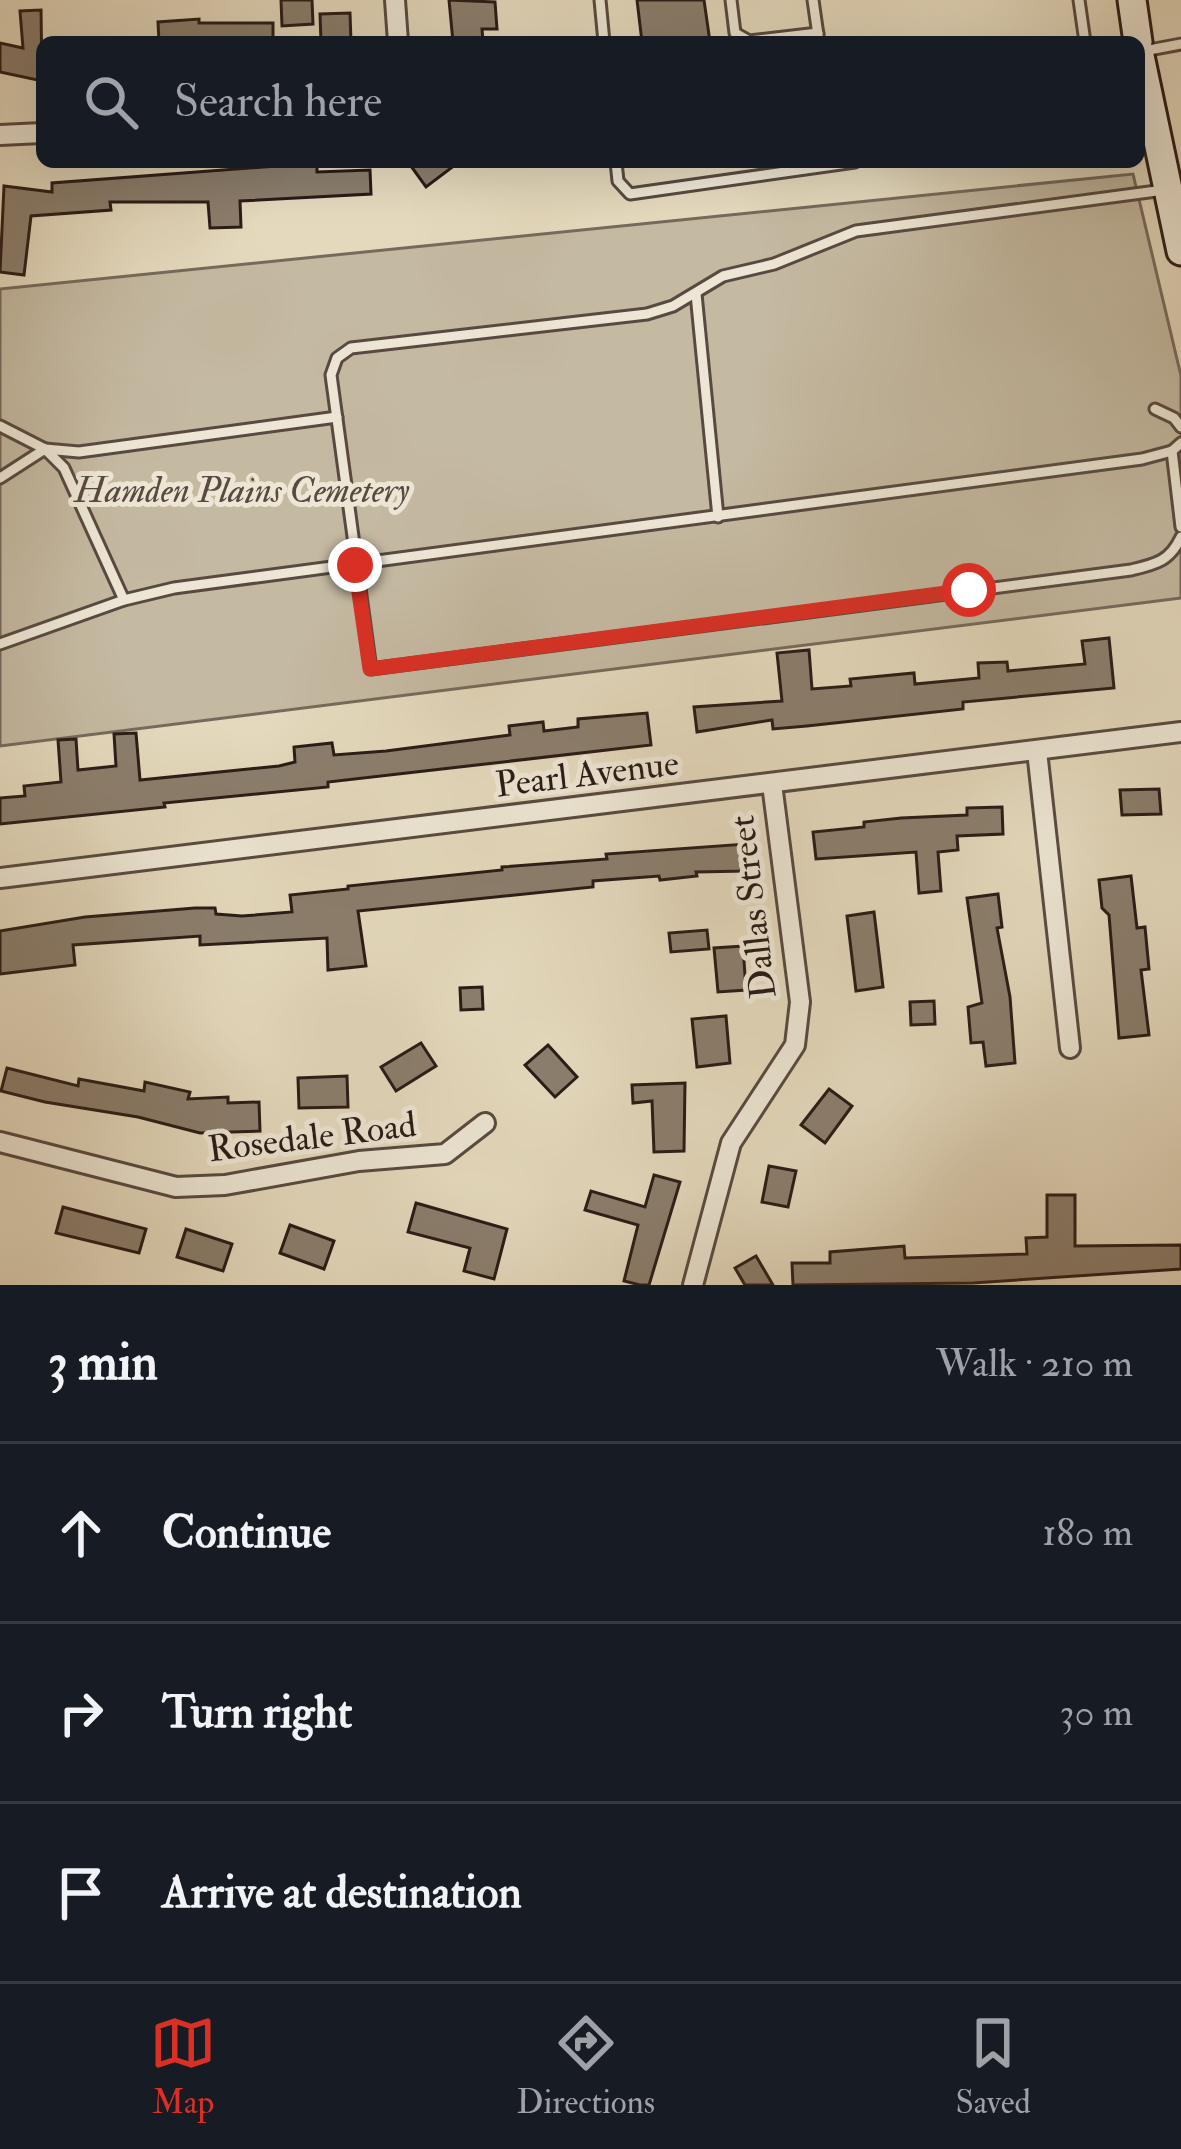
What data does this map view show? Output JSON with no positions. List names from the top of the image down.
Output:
{
  "streets": {
    "street": ["Pearl Avenue", "Dallas Street", "Rosedale Road"]
  },
  "crossings": [
    ["Pearl Avenue", "Dallas Street"]
  ],
  "parks": ["Hamden Plains Cemetery"],
  "page": {
    "search": "Search here",
    "heading": ["3 min", "Walk · 210 m"],
    "list": [
      ["Continue", "180 m"],
      ["Turn right", "30 m"],
      "Arrive at destination"
    ],
    "nav": ["Map", "Directions", "Saved"]
  }
}
